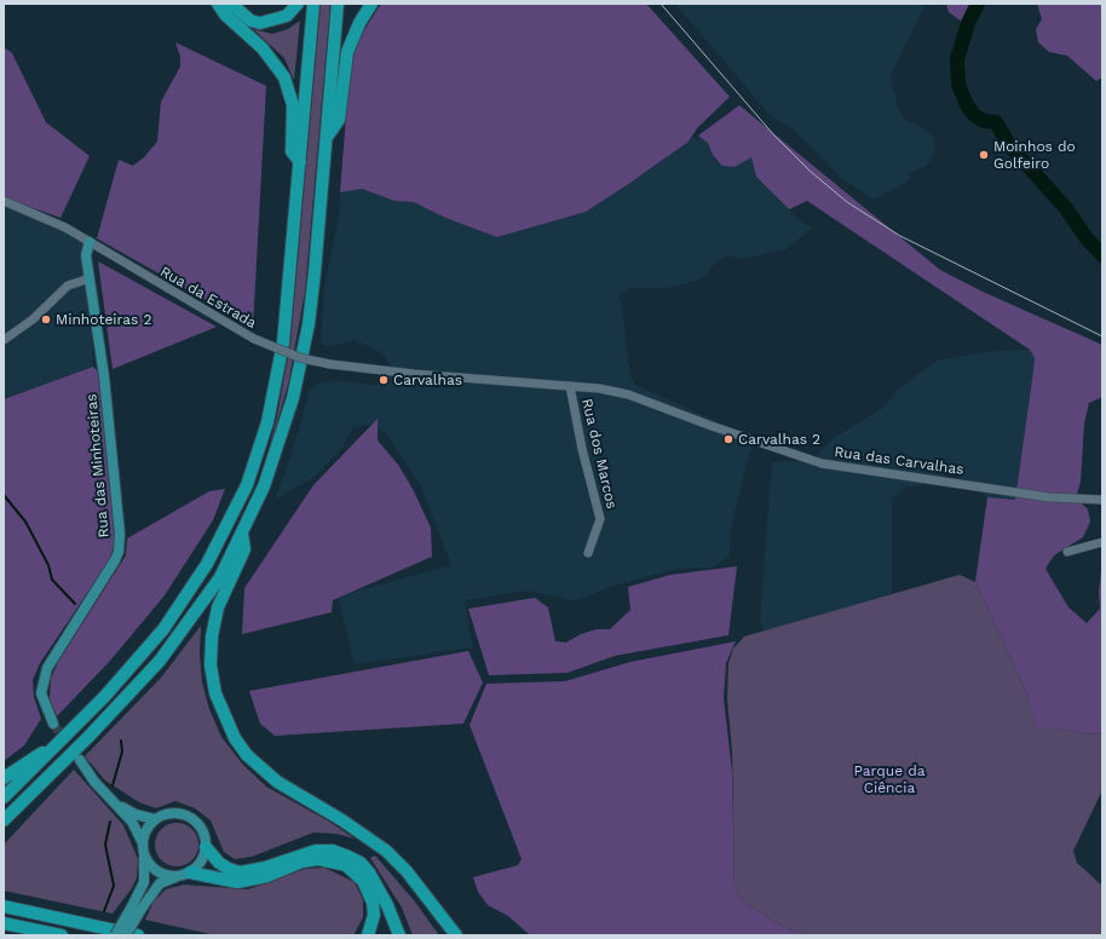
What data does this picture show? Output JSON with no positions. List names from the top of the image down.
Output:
{
  "streets": {
    "main road": ["Rua das Minhoteiras"],
    "street": ["Rua da Estrada", "Rua dos Marcos", "Rua das Carvalhas"]
  },
  "crossings": [
    ["Rua da Estrada", "Rua das Carvalhas"],
    ["Rua da Estrada", "Rua das Minhoteiras"],
    ["Rua dos Marcos", "Rua das Carvalhas"]
  ],
  "parks": ["Parque da Ciência"],
  "places": [
    "Moinhos do Golfeiro",
    "Minhoteiras 2",
    "Carvalhas",
    "Carvalhas 2"
  ]
}
